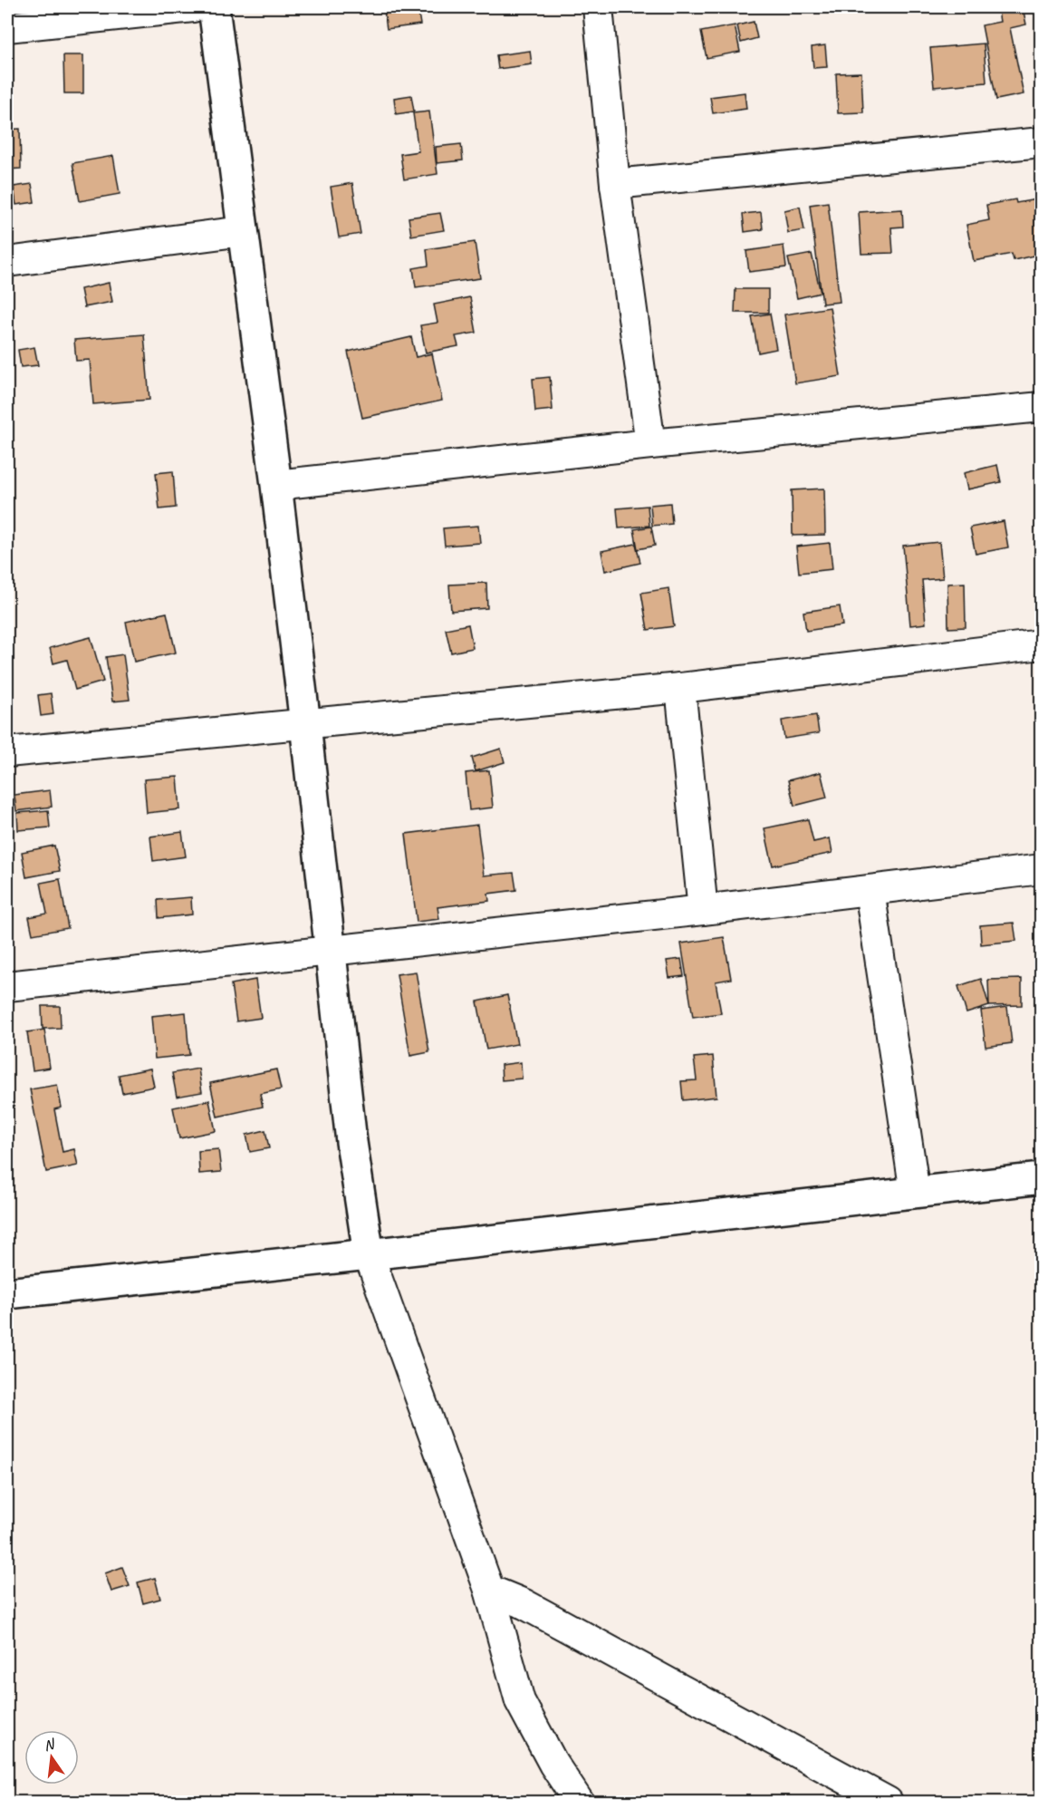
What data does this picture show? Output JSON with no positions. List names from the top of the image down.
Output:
{
  "north": "top"
}
